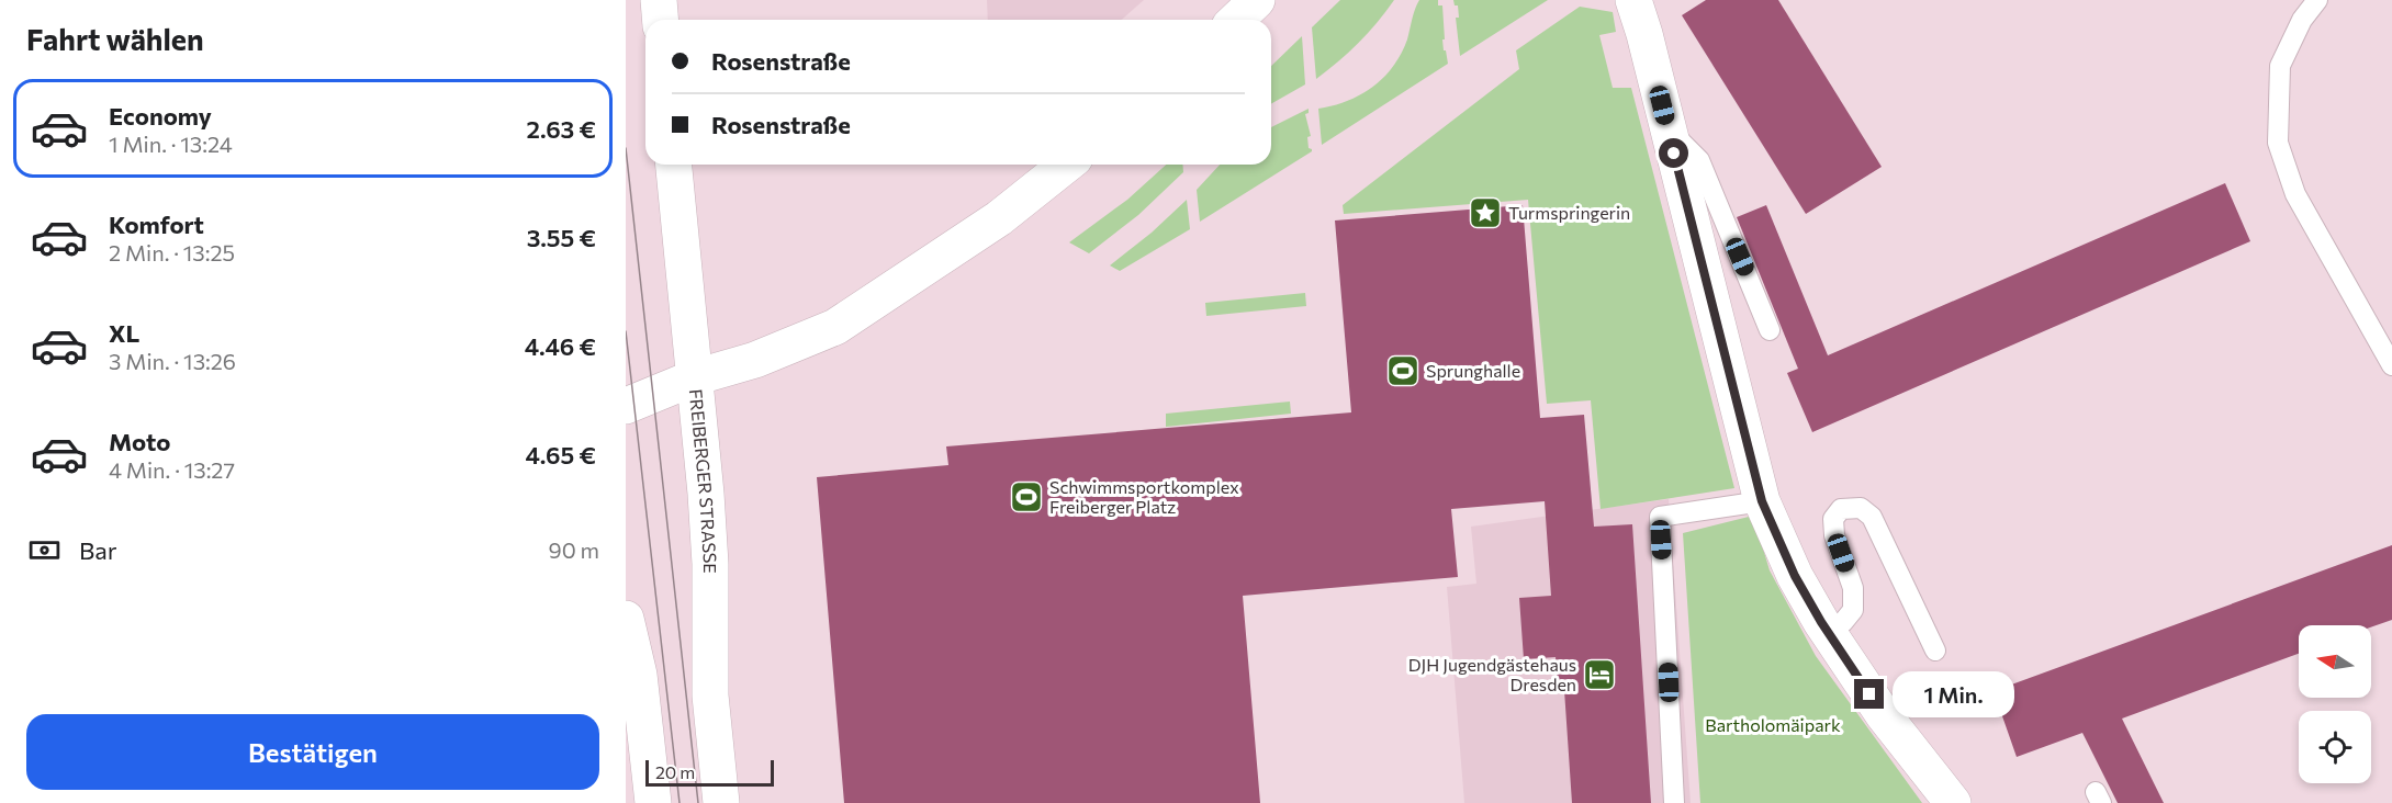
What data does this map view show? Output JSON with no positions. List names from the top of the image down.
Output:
{
  "streets": {
    "street": ["FREIBERGER STRASSE"]
  },
  "parks": ["Bartholomäipark"],
  "places": {
    "place": ["Turmspringerin"],
    "sports": ["Sprunghalle", "Schwimmsportkomplex Freiberger Platz"],
    "hotel": ["DJH Jugendgästehaus Dresden"]
  },
  "scale_bar": "20 m",
  "north": "left",
  "page": {
    "heading": "Fahrt wählen",
    "banner": ["Rosenstraße", "Rosenstraße"],
    "list": [
      {
        "name": "Economy",
        "note": "1 Min. · 13:24",
        "value": "2.63 €"
      },
      {
        "name": "Komfort",
        "note": "2 Min. · 13:25",
        "value": "3.55 €"
      },
      {
        "name": "XL",
        "note": "3 Min. · 13:26",
        "value": "4.46 €"
      },
      {
        "name": "Moto",
        "note": "4 Min. · 13:27",
        "value": "4.65 €"
      }
    ],
    "pay": ["Bar", "90 m"],
    "bubble": "1 Min.",
    "buttons": "Bestätigen",
    "scale": "20 m"
  }
}
